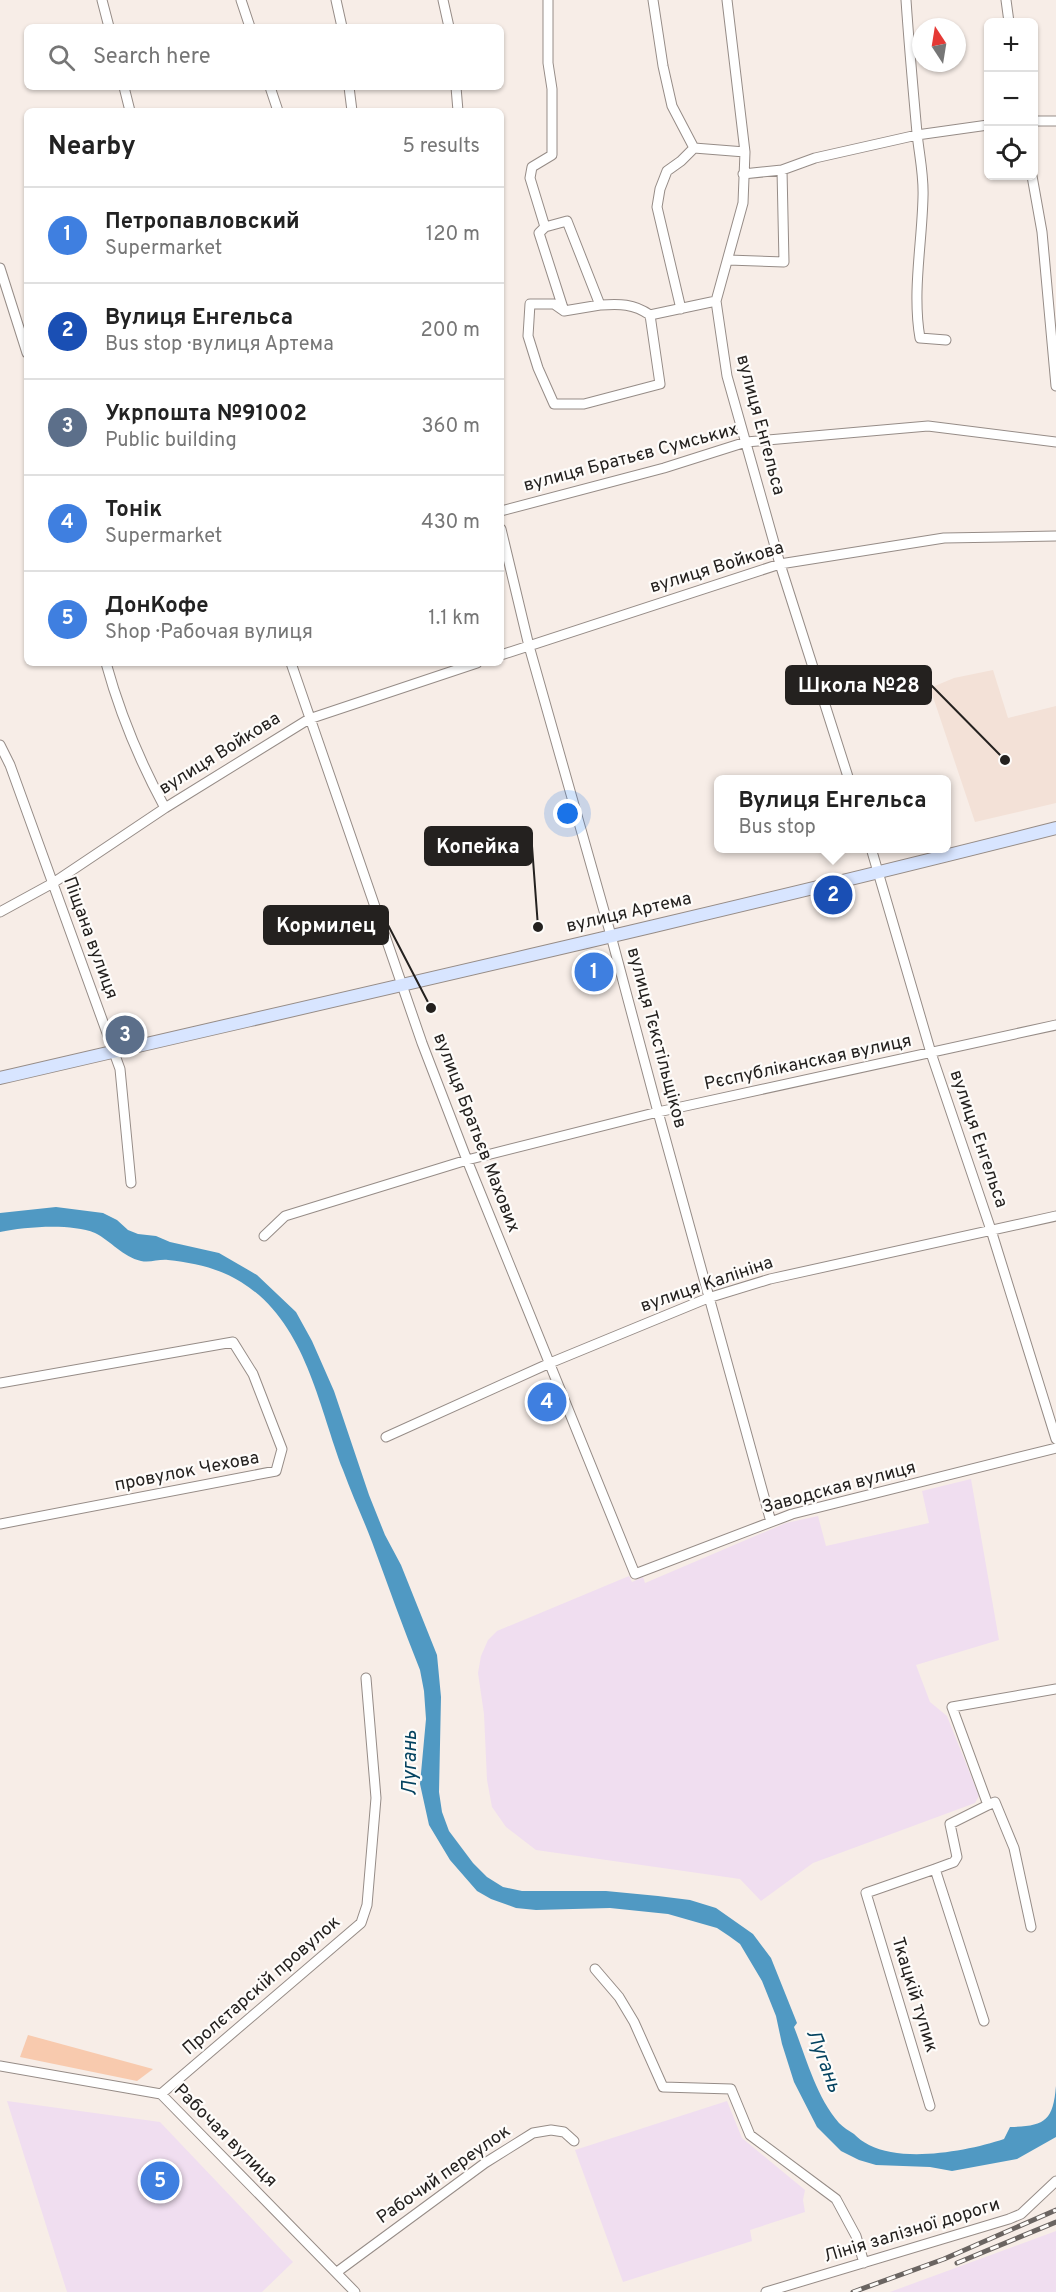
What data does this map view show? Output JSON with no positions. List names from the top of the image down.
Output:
{
  "streets": {
    "street": [
      "вулиця Енгельса",
      "вулиця Братьєв Сумських",
      "вулиця Войкова",
      "вулиця Артема",
      "Піщана вулиця",
      "вулиця Тєкстільщіков",
      "Рєспубліканская вулиця",
      "вулиця Братьєв Махових",
      "вулиця Калініна",
      "провулок Чехова",
      "Заводская вулиця",
      "Пролєтарскій провулок",
      "Ткацкій тупик",
      "Рабочая вулиця",
      "Рабочий переулок",
      "Лінія залізної дороги"
    ]
  },
  "crossings": [
    ["вулиця Енгельса", "вулиця Братьєв Сумських"],
    ["вулиця Енгельса", "вулиця Войкова"],
    ["вулиця Енгельса", "вулиця Артема"],
    ["вулиця Енгельса", "Рєспубліканская вулиця"],
    ["вулиця Енгельса", "вулиця Калініна"],
    ["вулиця Войкова", "Піщана вулиця"],
    ["вулиця Войкова", "вулиця Тєкстільщіков"],
    ["вулиця Войкова", "вулиця Братьєв Махових"],
    ["вулиця Артема", "Піщана вулиця"],
    ["вулиця Артема", "вулиця Тєкстільщіков"],
    ["вулиця Артема", "вулиця Братьєв Махових"],
    ["вулиця Тєкстільщіков", "Рєспубліканская вулиця"],
    ["вулиця Тєкстільщіков", "вулиця Калініна"],
    ["вулиця Тєкстільщіков", "Заводская вулиця"],
    ["Рєспубліканская вулиця", "вулиця Братьєв Махових"],
    ["вулиця Братьєв Махових", "вулиця Калініна"],
    ["вулиця Братьєв Махових", "Заводская вулиця"],
    ["Пролєтарскій провулок", "Рабочая вулиця"],
    ["Рабочая вулиця", "Рабочий переулок"]
  ],
  "water": ["Лугань"],
  "places": ["Школа №28", "Копейка", "Кормилец"],
  "north": "top",
  "page": {
    "map_buttons": ["+", "−"],
    "search": "Search here",
    "heading": ["Nearby", "5 results"],
    "list": [
      {
        "mark": "1",
        "name": "Петропавловский",
        "note": "Supermarket",
        "value": "120 m"
      },
      {
        "mark": "2",
        "name": "Вулиця Енгельса",
        "note": "Bus stop · вулиця Артема",
        "value": "200 m"
      },
      {
        "mark": "3",
        "name": "Укрпошта №91002",
        "note": "Public building",
        "value": "360 m"
      },
      {
        "mark": "4",
        "name": "Тонік",
        "note": "Supermarket",
        "value": "430 m"
      },
      {
        "mark": "5",
        "name": "ДонКофе",
        "note": "Shop · Рабочая вулиця",
        "value": "1.1 km"
      }
    ],
    "popup": ["Вулиця Енгельса", "Bus stop"],
    "pins": [
      "2",
      "1",
      "3",
      "4",
      "5"
    ]
  }
}
